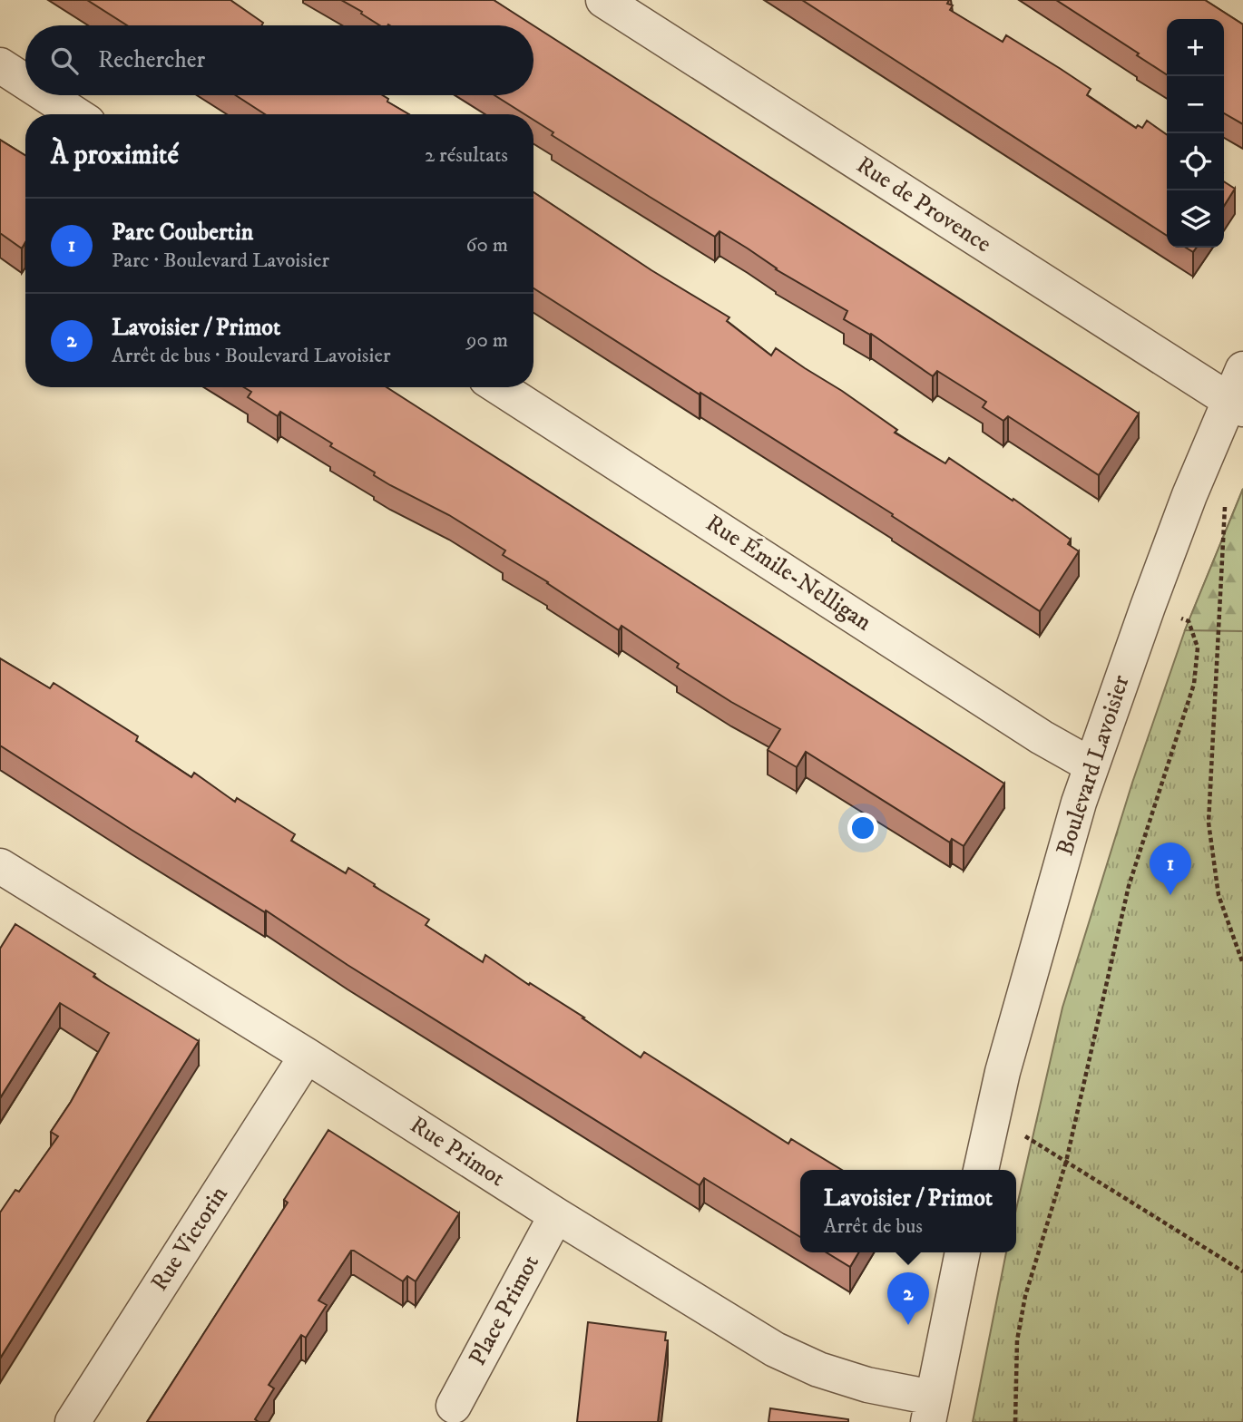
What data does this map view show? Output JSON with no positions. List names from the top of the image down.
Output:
{
  "streets": {
    "street": [
      "Rue de Provence",
      "Rue Émile-Nelligan",
      "Boulevard Lavoisier",
      "Rue Primot",
      "Rue Victorin",
      "Place Primot"
    ]
  },
  "crossings": [
    ["Rue de Provence", "Boulevard Lavoisier"],
    ["Rue Émile-Nelligan", "Boulevard Lavoisier"],
    ["Rue Primot", "Rue Victorin"],
    ["Rue Primot", "Place Primot"]
  ],
  "page": {
    "map_buttons": ["+", "−"],
    "search": "Rechercher",
    "heading": ["À proximité", "2 résultats"],
    "list": [
      {
        "mark": "1",
        "name": "Parc Coubertin",
        "note": "Parc · Boulevard Lavoisier",
        "value": "60 m"
      },
      {
        "mark": "2",
        "name": "Lavoisier / Primot",
        "note": "Arrêt de bus · Boulevard Lavoisier",
        "value": "90 m"
      }
    ],
    "pins": ["1", "2"],
    "popup": ["Lavoisier / Primot", "Arrêt de bus"]
  }
}
